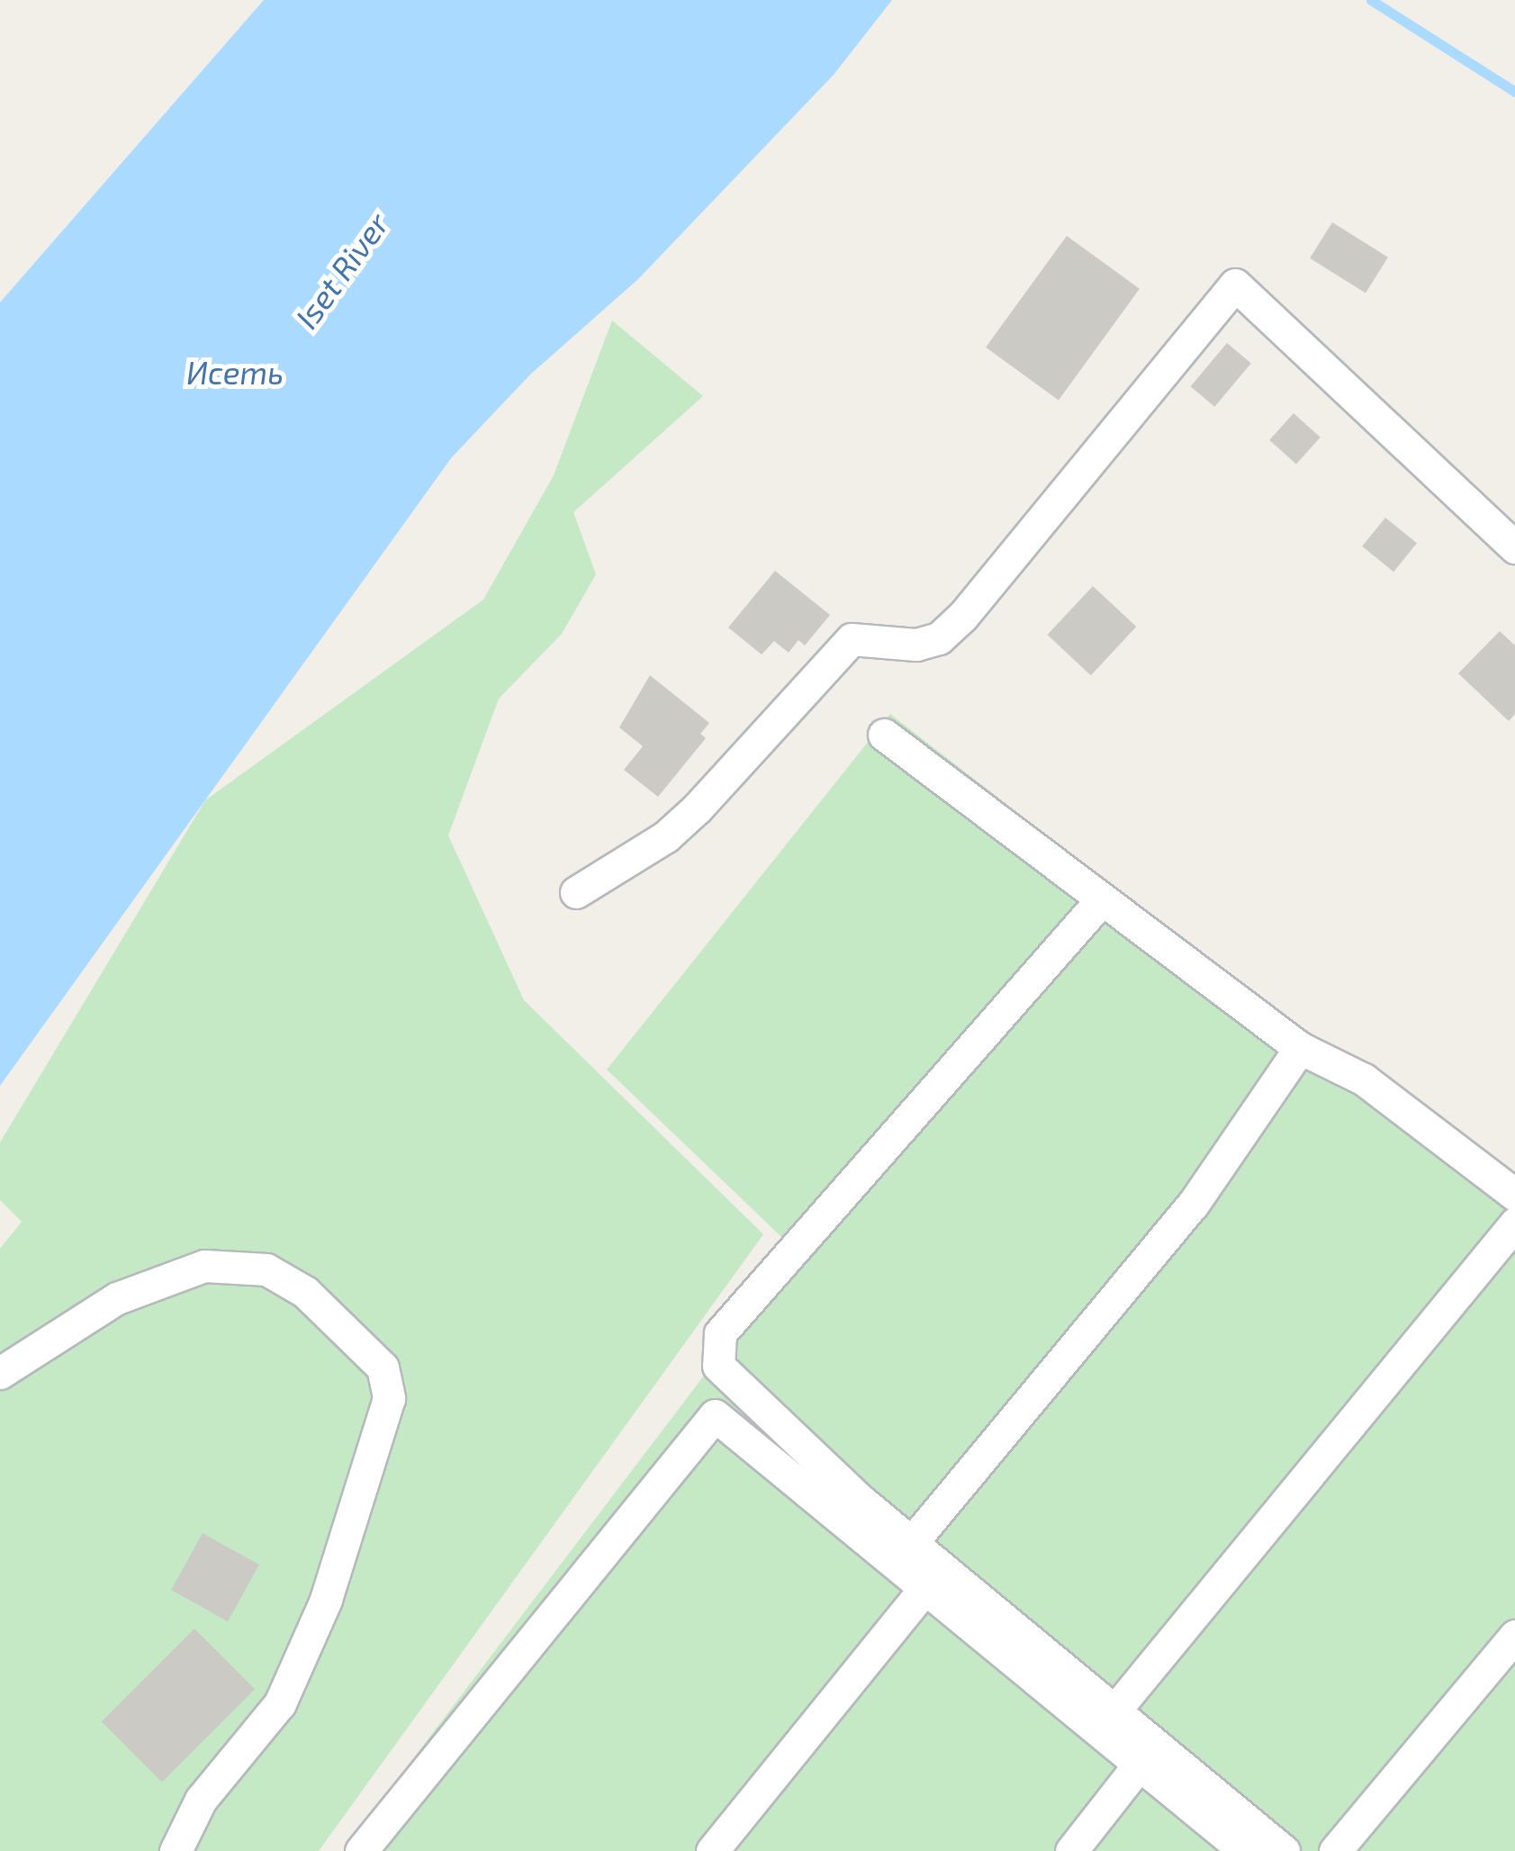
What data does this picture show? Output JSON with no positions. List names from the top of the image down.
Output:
{
  "water": ["Iset River", "Исеть"]
}
